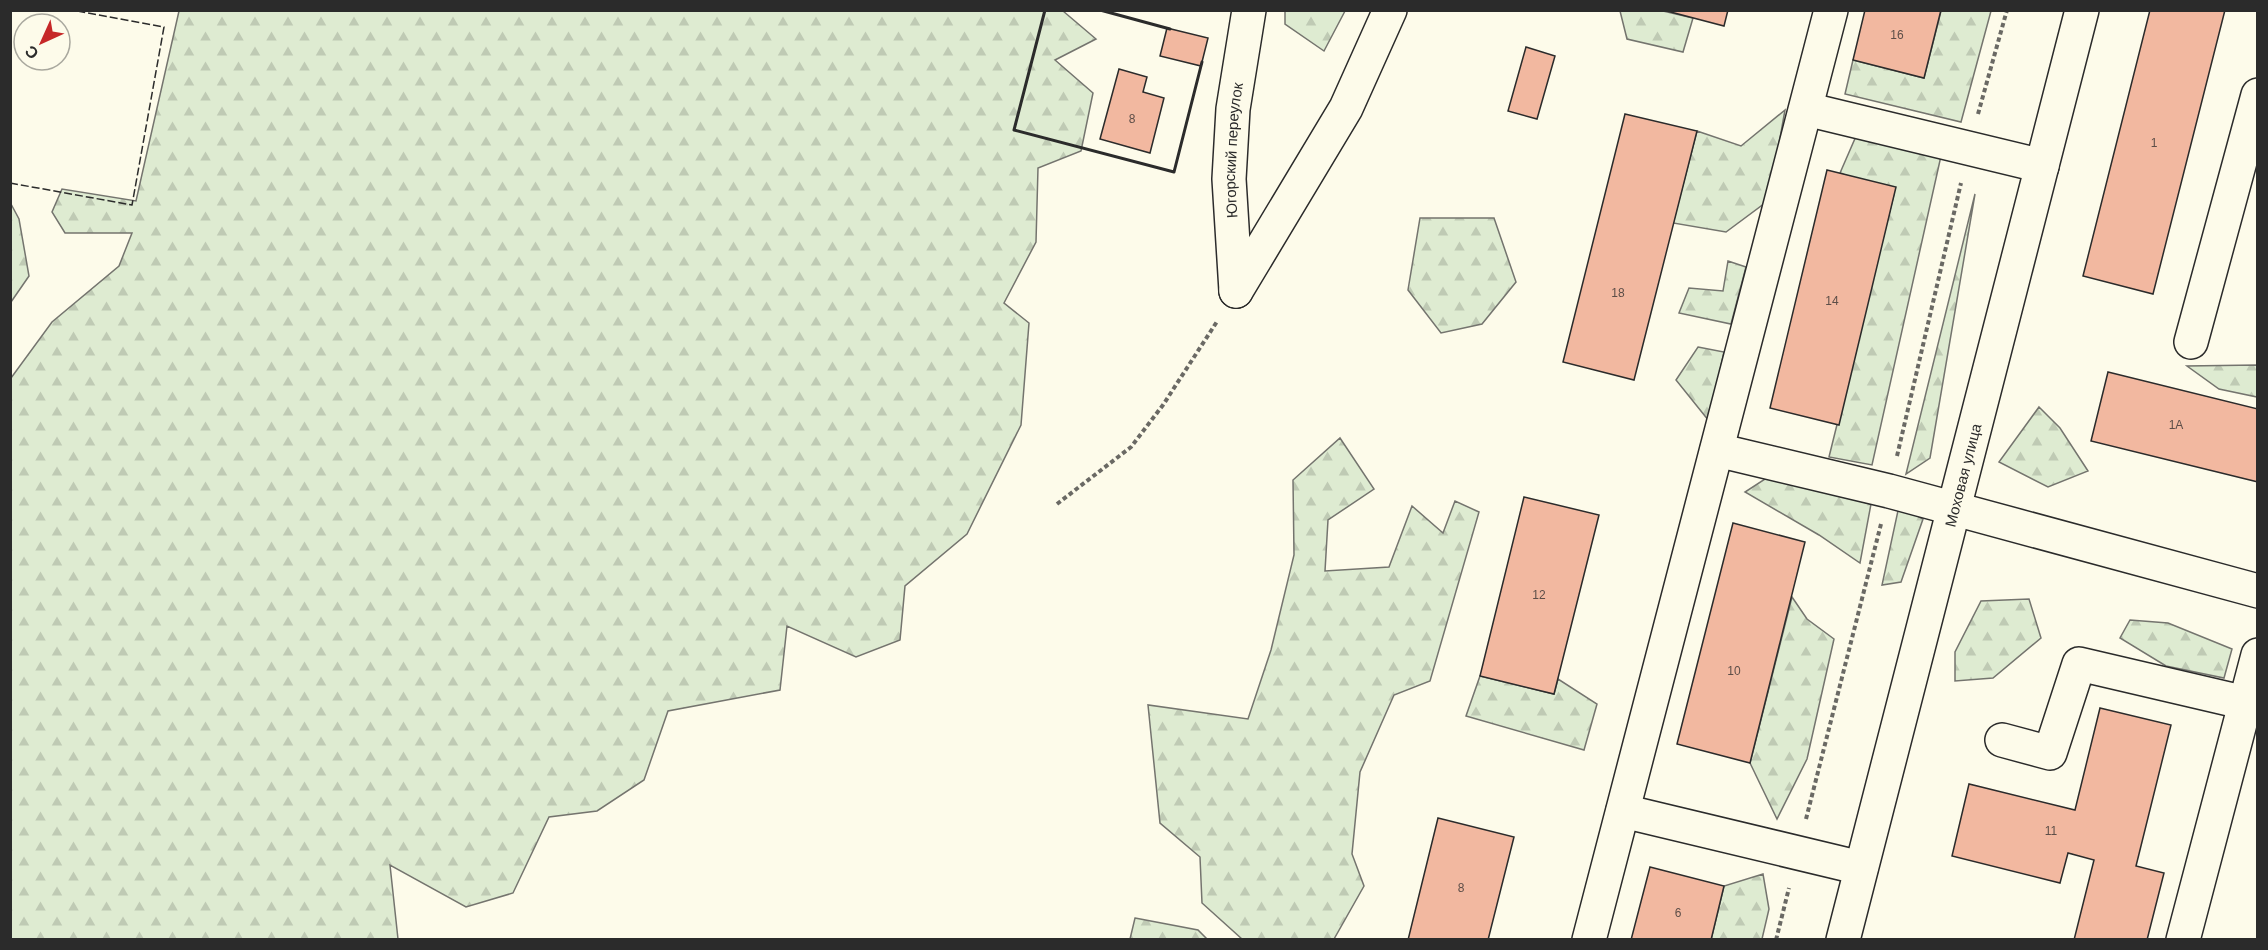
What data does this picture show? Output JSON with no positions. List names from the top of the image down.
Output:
{
  "streets": {
    "street": ["Югорский переулок", "Моховая улица"]
  },
  "house_numbers": [
    "16",
    "8",
    "1",
    "18",
    "14",
    "1А",
    "12",
    "10",
    "11",
    "8",
    "6"
  ],
  "north": "bottom left"
}
